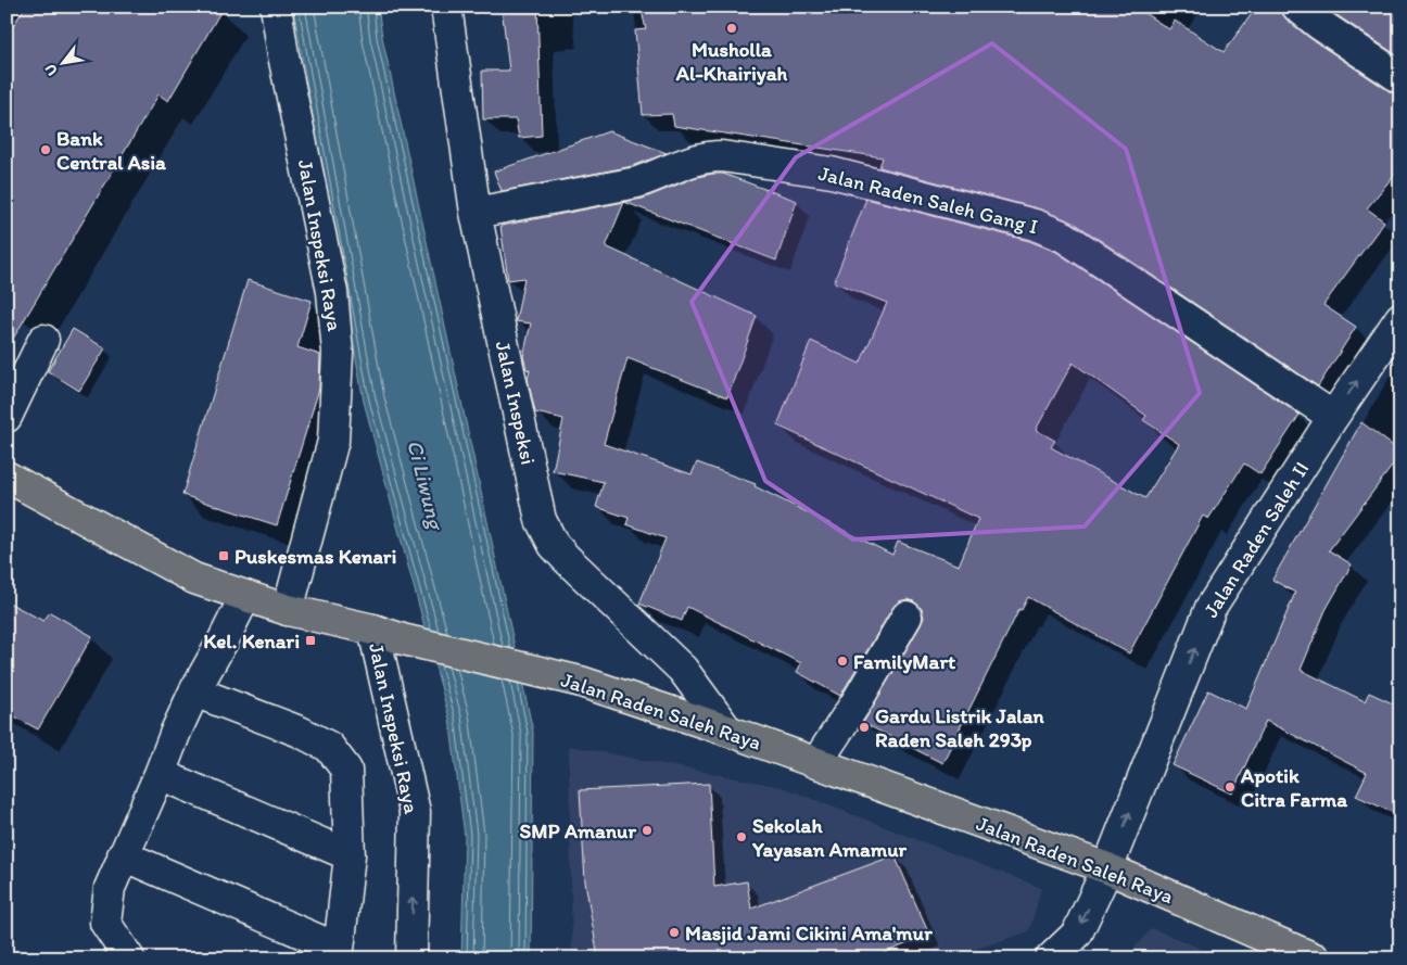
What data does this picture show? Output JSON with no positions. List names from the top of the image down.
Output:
{
  "streets": {
    "main road": ["Jalan Raden Saleh Raya"],
    "street": [
      "Jalan Raden Saleh Gang I",
      "Jalan Inspeksi Raya",
      "Jalan Inspeksi",
      "Jalan Raden Saleh II"
    ]
  },
  "crossings": [
    ["Jalan Raden Saleh Gang I", "Jalan Inspeksi"],
    ["Jalan Raden Saleh Gang I", "Jalan Raden Saleh II"],
    ["Jalan Inspeksi Raya", "Jalan Raden Saleh Raya"],
    ["Jalan Inspeksi", "Jalan Raden Saleh Raya"],
    ["Jalan Raden Saleh II", "Jalan Raden Saleh Raya"]
  ],
  "one_way": ["Jalan Raden Saleh II"],
  "water": ["Ci Liwung"],
  "places": {
    "other": [
      "Musholla Al-Khairiyah",
      "Bank Central Asia",
      "FamilyMart",
      "Gardu Listrik Jalan Raden Saleh 293p",
      "Apotik Citra Farma",
      "SMP Amanur",
      "Sekolah Yayasan Amamur",
      "Masjid Jami Cikini Ama'mur"
    ],
    "transit": ["Puskesmas Kenari", "Kel. Kenari"]
  },
  "north": "bottom left"
}
